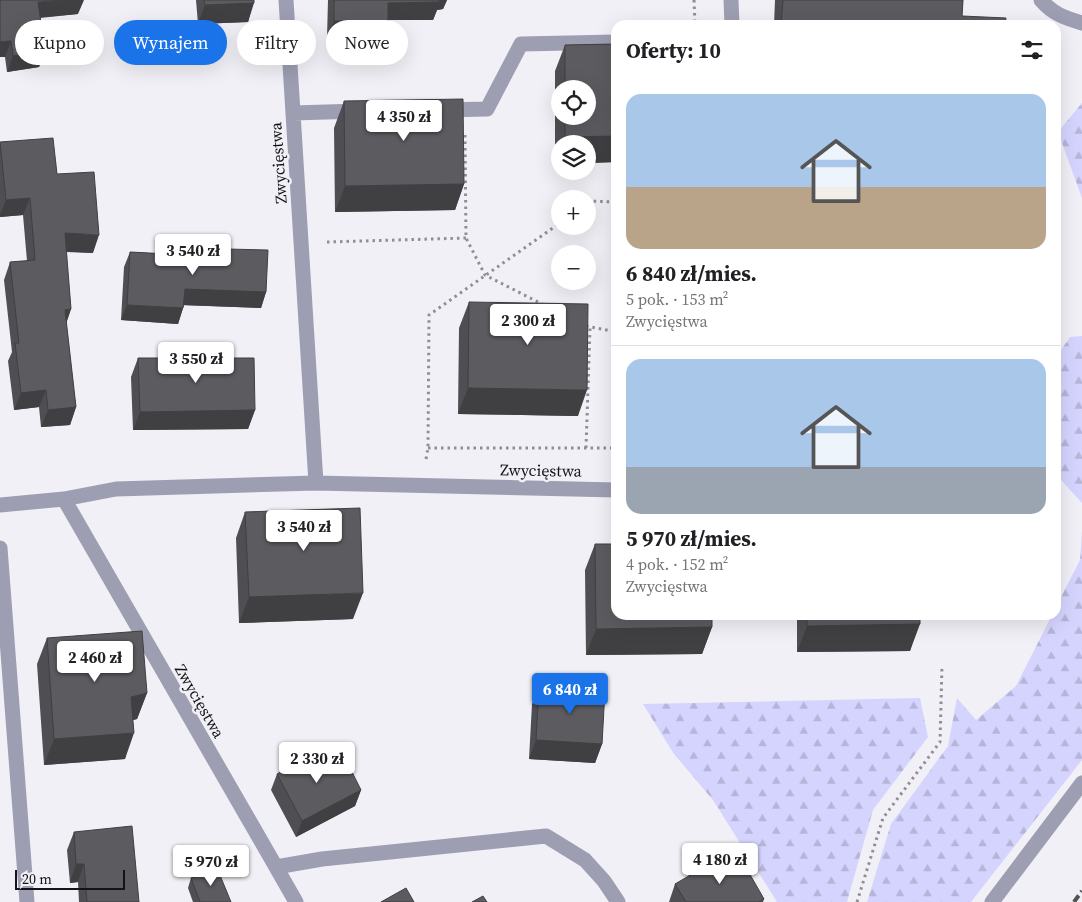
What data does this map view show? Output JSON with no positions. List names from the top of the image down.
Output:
{
  "streets": {
    "street": ["Zwycięstwa"]
  },
  "scale_bar": "20 m",
  "page": {
    "chip": [
      "Kupno",
      "Wynajem",
      "Filtry",
      "Nowe"
    ],
    "heading": "Oferty: 10",
    "map_buttons": ["+", "−"],
    "list": [
      {
        "name": "6 840 zł/mies.",
        "note": "5 pok. · 153 m² · Zwycięstwa"
      },
      {
        "name": "5 970 zł/mies.",
        "note": "4 pok. · 152 m² · Zwycięstwa"
      }
    ],
    "price": [
      "4 350 zł",
      "3 540 zł",
      "2 300 zł",
      "3 550 zł",
      "3 540 zł",
      "2 460 zł",
      "6 840 zł",
      "2 330 zł",
      "4 180 zł",
      "5 970 zł"
    ],
    "scale": "20 m"
  }
}
